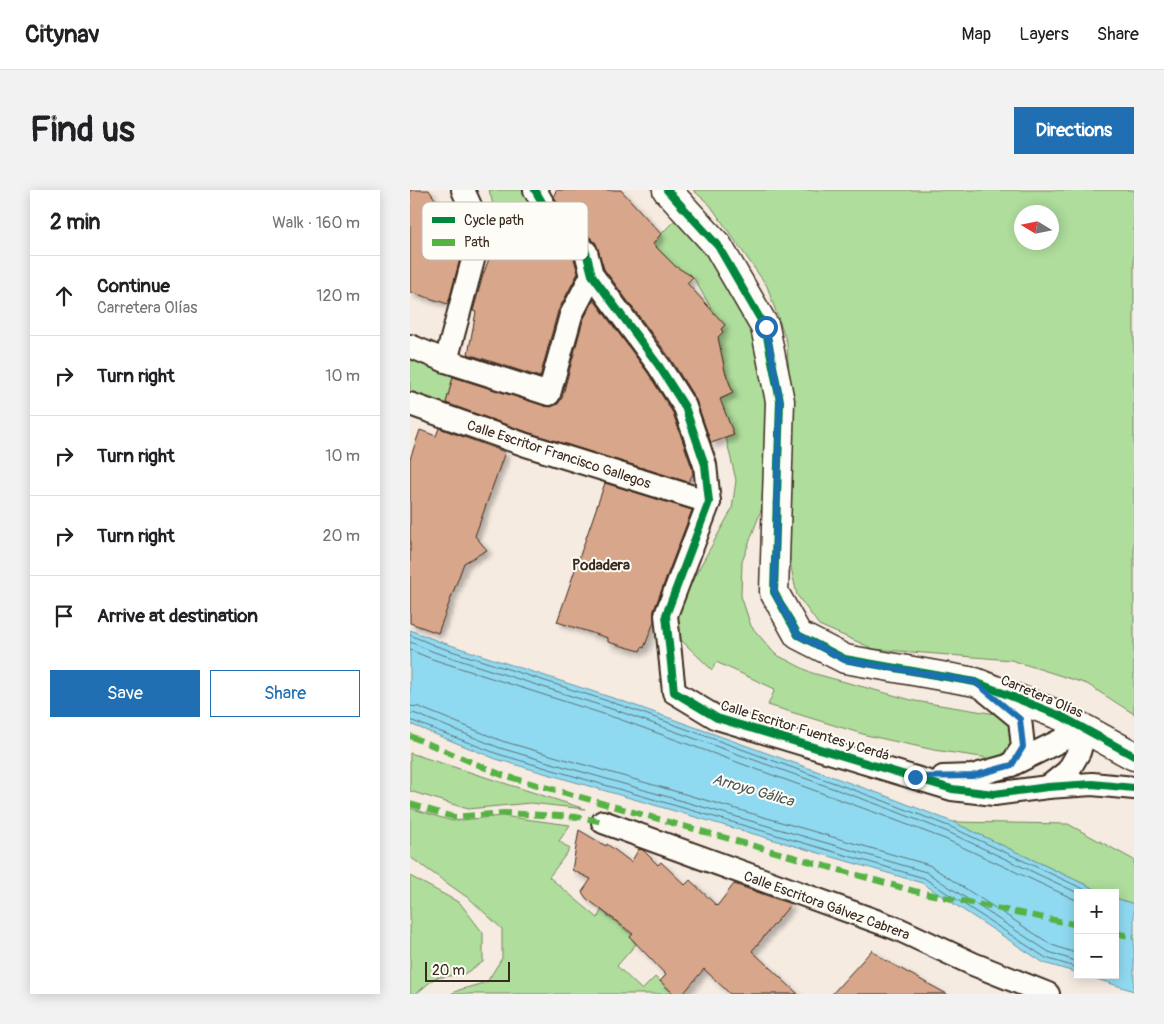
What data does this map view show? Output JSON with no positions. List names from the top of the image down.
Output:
{
  "streets": {
    "main road": ["Carretera Olías"],
    "street": ["Calle Escritor Francisco Gallegos", "Calle Escritor Fuentes y Cerdá", "Calle Escritora Gálvez Cabrera"]
  },
  "crossings": [
    ["Calle Escritor Francisco Gallegos", "Calle Escritor Fuentes y Cerdá"],
    ["Carretera Olías", "Calle Escritor Fuentes y Cerdá"]
  ],
  "districts": ["Podadera"],
  "water": ["Arroyo Gálica"],
  "legend": ["Cycle path", "Path"],
  "scale_bar": "20 m",
  "north": "left",
  "page": {
    "header": "Citynav",
    "nav": ["Map", "Layers", "Share"],
    "buttons": [
      "Directions",
      ["Save", "Share"]
    ],
    "title": "Find us",
    "heading": ["2 min", "Walk · 160 m"],
    "list": [
      ["Continue", "Carretera Olías", "120 m"],
      ["Turn right", "10 m"],
      ["Turn right", "10 m"],
      ["Turn right", "20 m"],
      "Arrive at destination"
    ],
    "map_buttons": ["+", "−"],
    "scale": "20 m"
  }
}
